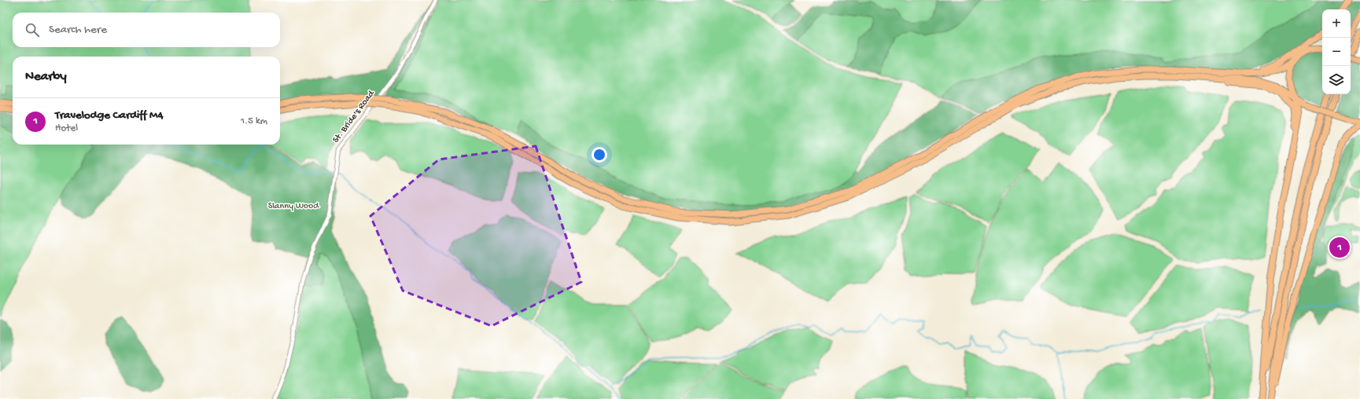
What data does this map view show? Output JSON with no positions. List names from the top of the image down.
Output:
{
  "streets": {
    "street": ["St. Bride's Road"]
  },
  "parks": ["Slanny Wood"],
  "page": {
    "map_buttons": ["+", "−"],
    "search": "Search here",
    "heading": "Nearby",
    "list": [
      {
        "mark": "1",
        "name": "Travelodge Cardiff M4",
        "note": "Hotel",
        "value": "1.5 km"
      }
    ],
    "pins": "1"
  }
}
